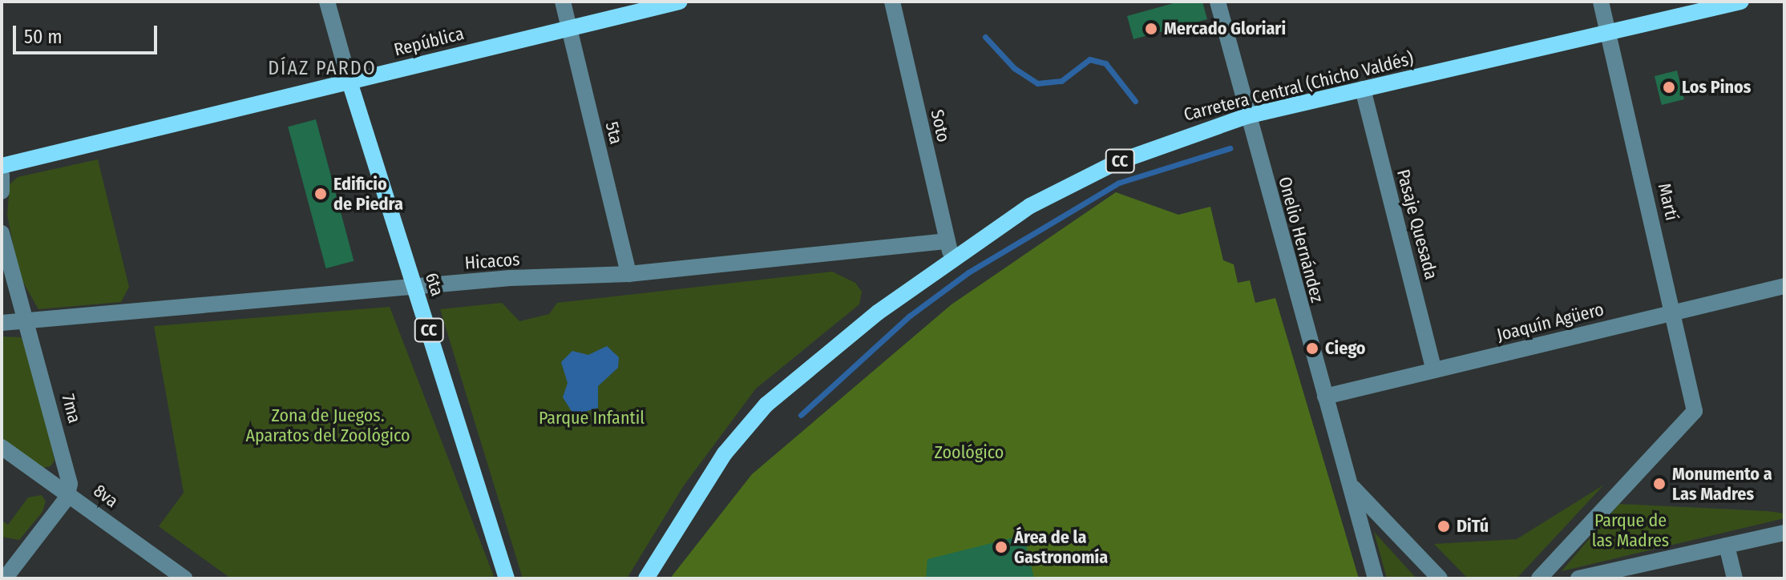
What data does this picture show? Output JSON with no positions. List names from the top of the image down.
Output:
{
  "streets": {
    "main road": [
      "República",
      "Carretera Central (Chicho Valdés)",
      "CC",
      "6ta"
    ],
    "street": [
      "Soto",
      "5ta",
      "Martí",
      "Pasaje Quesada",
      "Onelio Hernández",
      "Hicacos",
      "Joaquín Agüero",
      "7ma",
      "8va"
    ]
  },
  "crossings": [
    ["República", "5ta"],
    ["República", "6ta"],
    ["Carretera Central (Chicho Valdés)", "Soto"],
    ["Carretera Central (Chicho Valdés)", "Martí"],
    ["Carretera Central (Chicho Valdés)", "Pasaje Quesada"],
    ["Carretera Central (Chicho Valdés)", "Onelio Hernández"],
    ["Soto", "Hicacos"],
    ["5ta", "Hicacos"],
    ["Martí", "Joaquín Agüero"],
    ["Pasaje Quesada", "Joaquín Agüero"],
    ["Onelio Hernández", "Joaquín Agüero"],
    ["Hicacos", "6ta"],
    ["Hicacos", "7ma"],
    ["7ma", "8va"]
  ],
  "districts": ["DÍAZ PARDO"],
  "parks": [
    "Zona de Juegos. Aparatos del Zoológico",
    "Parque Infantil",
    "Zoológico",
    "Parque de las Madres"
  ],
  "places": [
    "Mercado Gloriari",
    "Los Pinos",
    "Edificio de Piedra",
    "Ciego",
    "Monumento a Las Madres",
    "DiTú",
    "Área de la Gastronomía"
  ],
  "scale_bar": "50 m"
}
